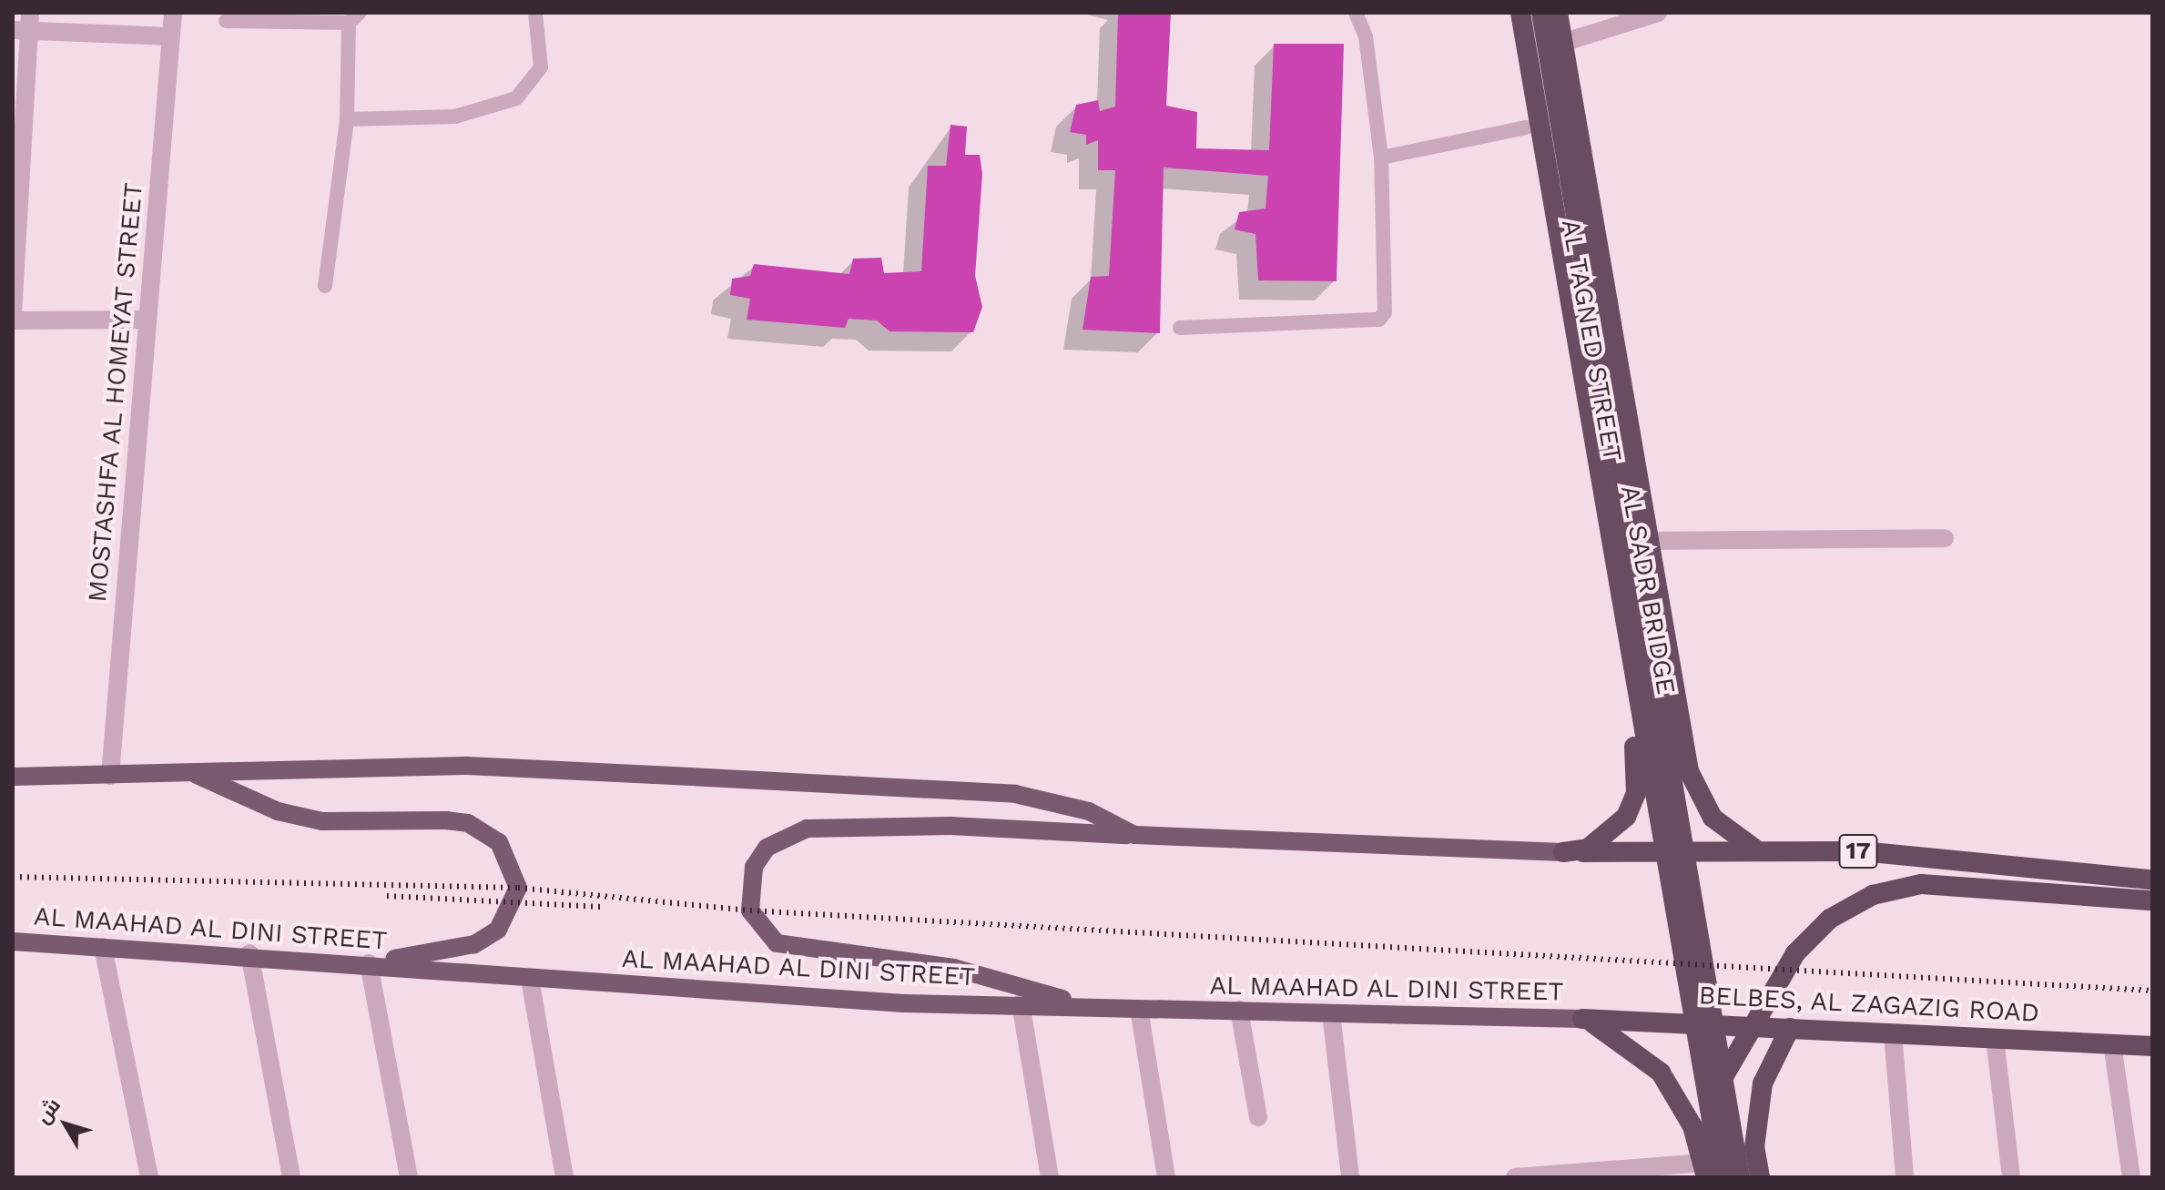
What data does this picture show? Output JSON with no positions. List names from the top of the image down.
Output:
{
  "streets": {
    "highway": [
      "AL TAGNED STREET",
      "AL SADR BRIDGE",
      "17",
      "BELBES, AL ZAGAZIG ROAD"
    ],
    "main road": ["AL MAAHAD AL DINI STREET"],
    "street": ["MOSTASHFA AL HOMEYAT STREET"]
  },
  "crossings": [
    ["AL TAGNED STREET", "17"],
    ["AL MAAHAD AL DINI STREET", "BELBES, AL ZAGAZIG ROAD"]
  ],
  "north": "top left"
}
